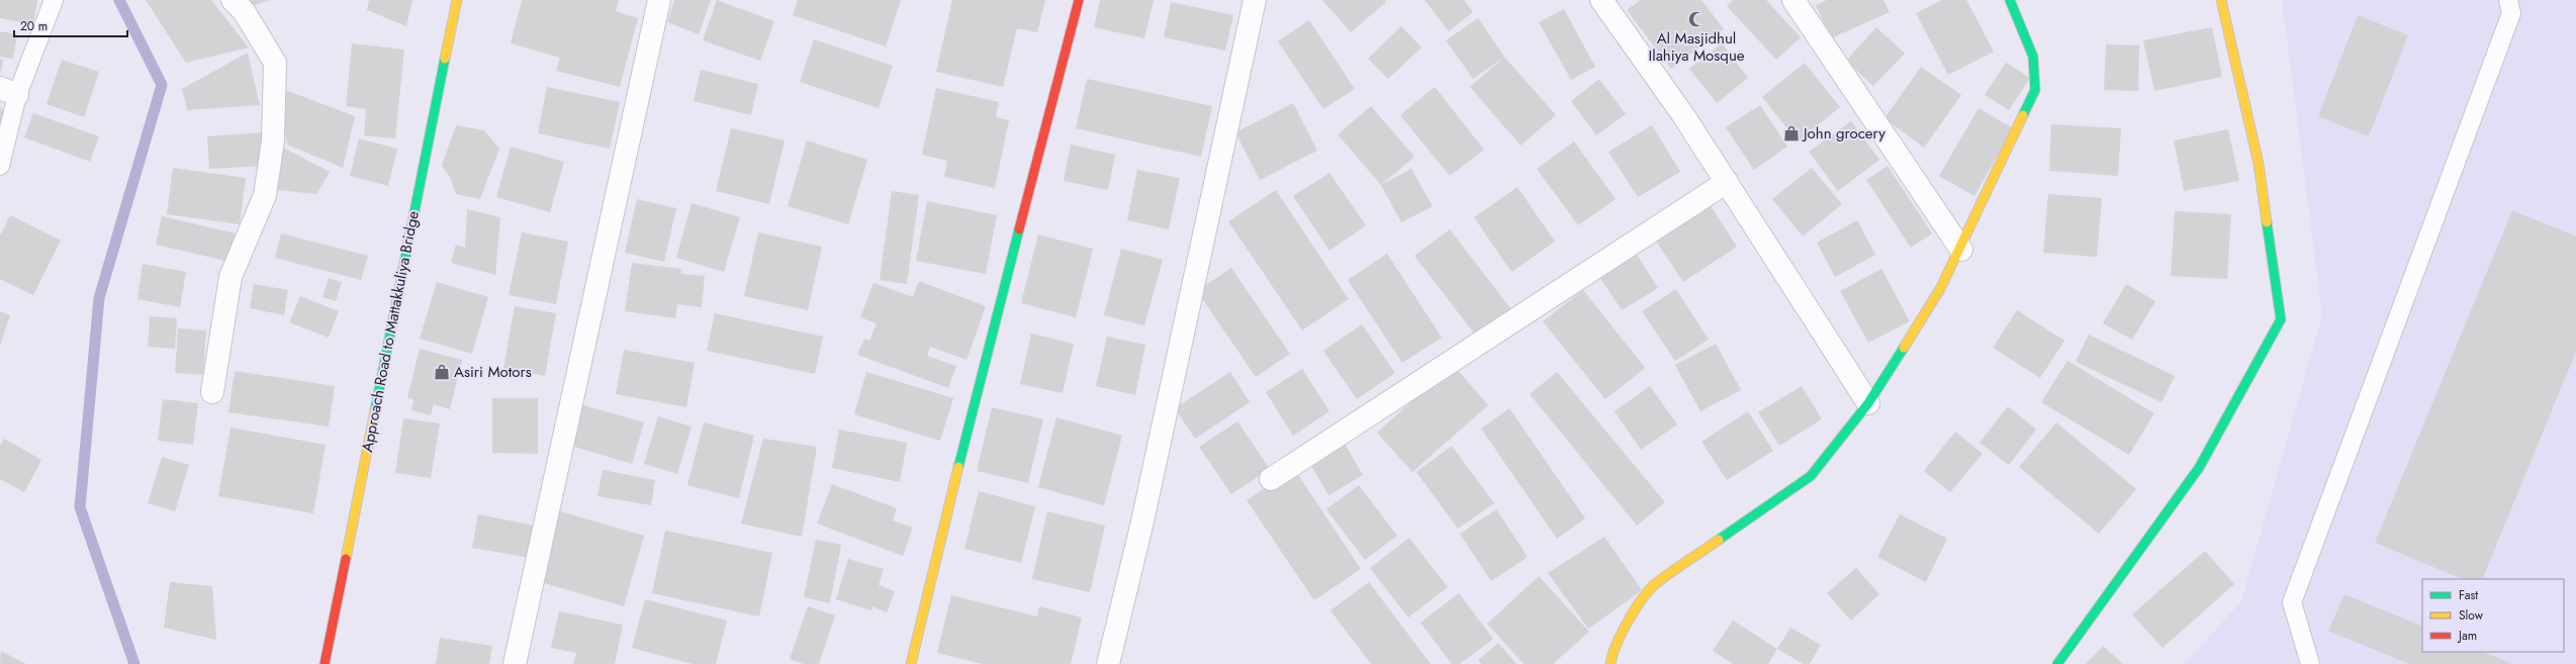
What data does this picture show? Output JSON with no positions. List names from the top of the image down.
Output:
{
  "streets": {
    "street": ["Approach Road to Mattakkuliya Bridge"]
  },
  "places": {
    "mosque": ["Al Masjidhul Ilahiya Mosque"],
    "shop": ["John grocery", "Asiri Motors"]
  },
  "legend": ["Fast", "Slow", "Jam"],
  "scale_bar": "20 m"
}
